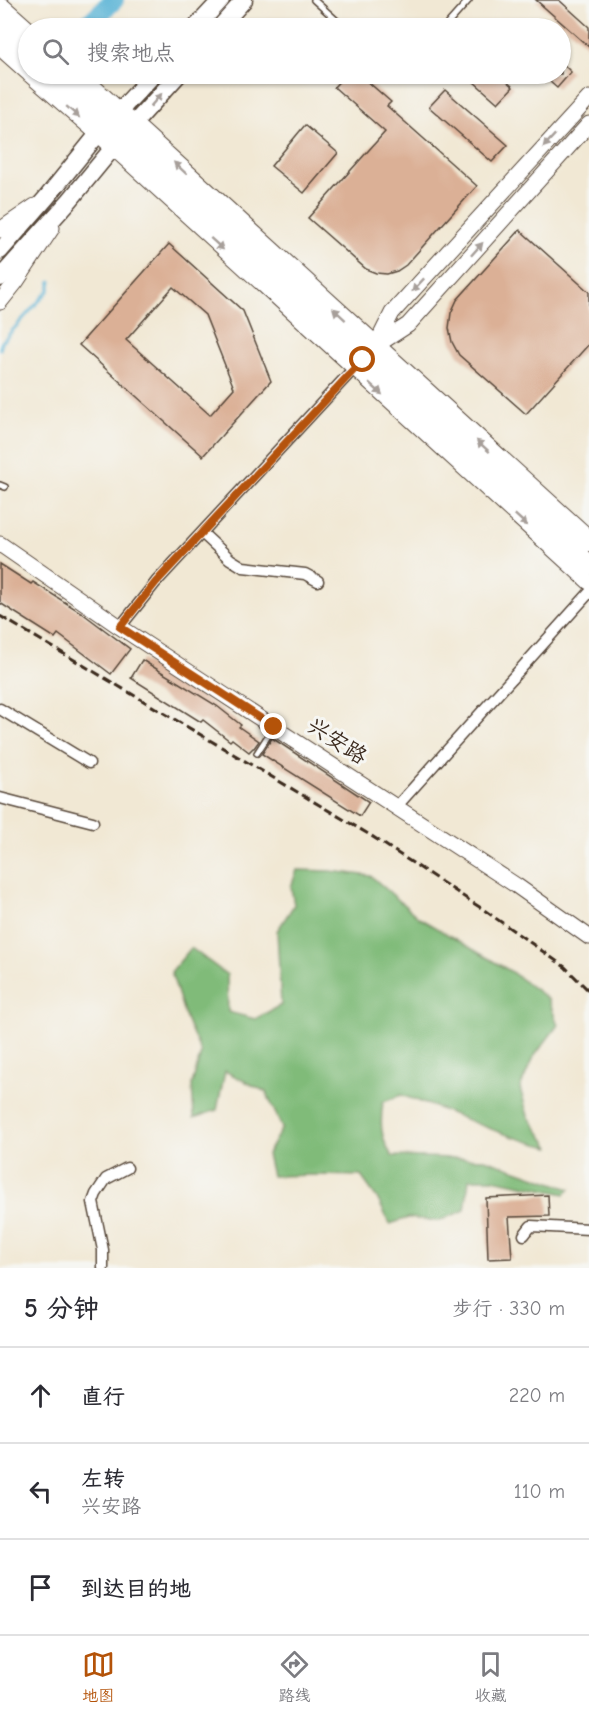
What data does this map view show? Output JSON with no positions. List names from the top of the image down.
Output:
{
  "streets": {
    "street": ["兴安路"]
  },
  "page": {
    "search": "搜索地点",
    "heading": ["5 分钟", "步行 · 330 m"],
    "list": [
      ["直行", "220 m"],
      ["左转", "兴安路", "110 m"],
      "到达目的地"
    ],
    "nav": ["地图", "路线", "收藏"]
  }
}
